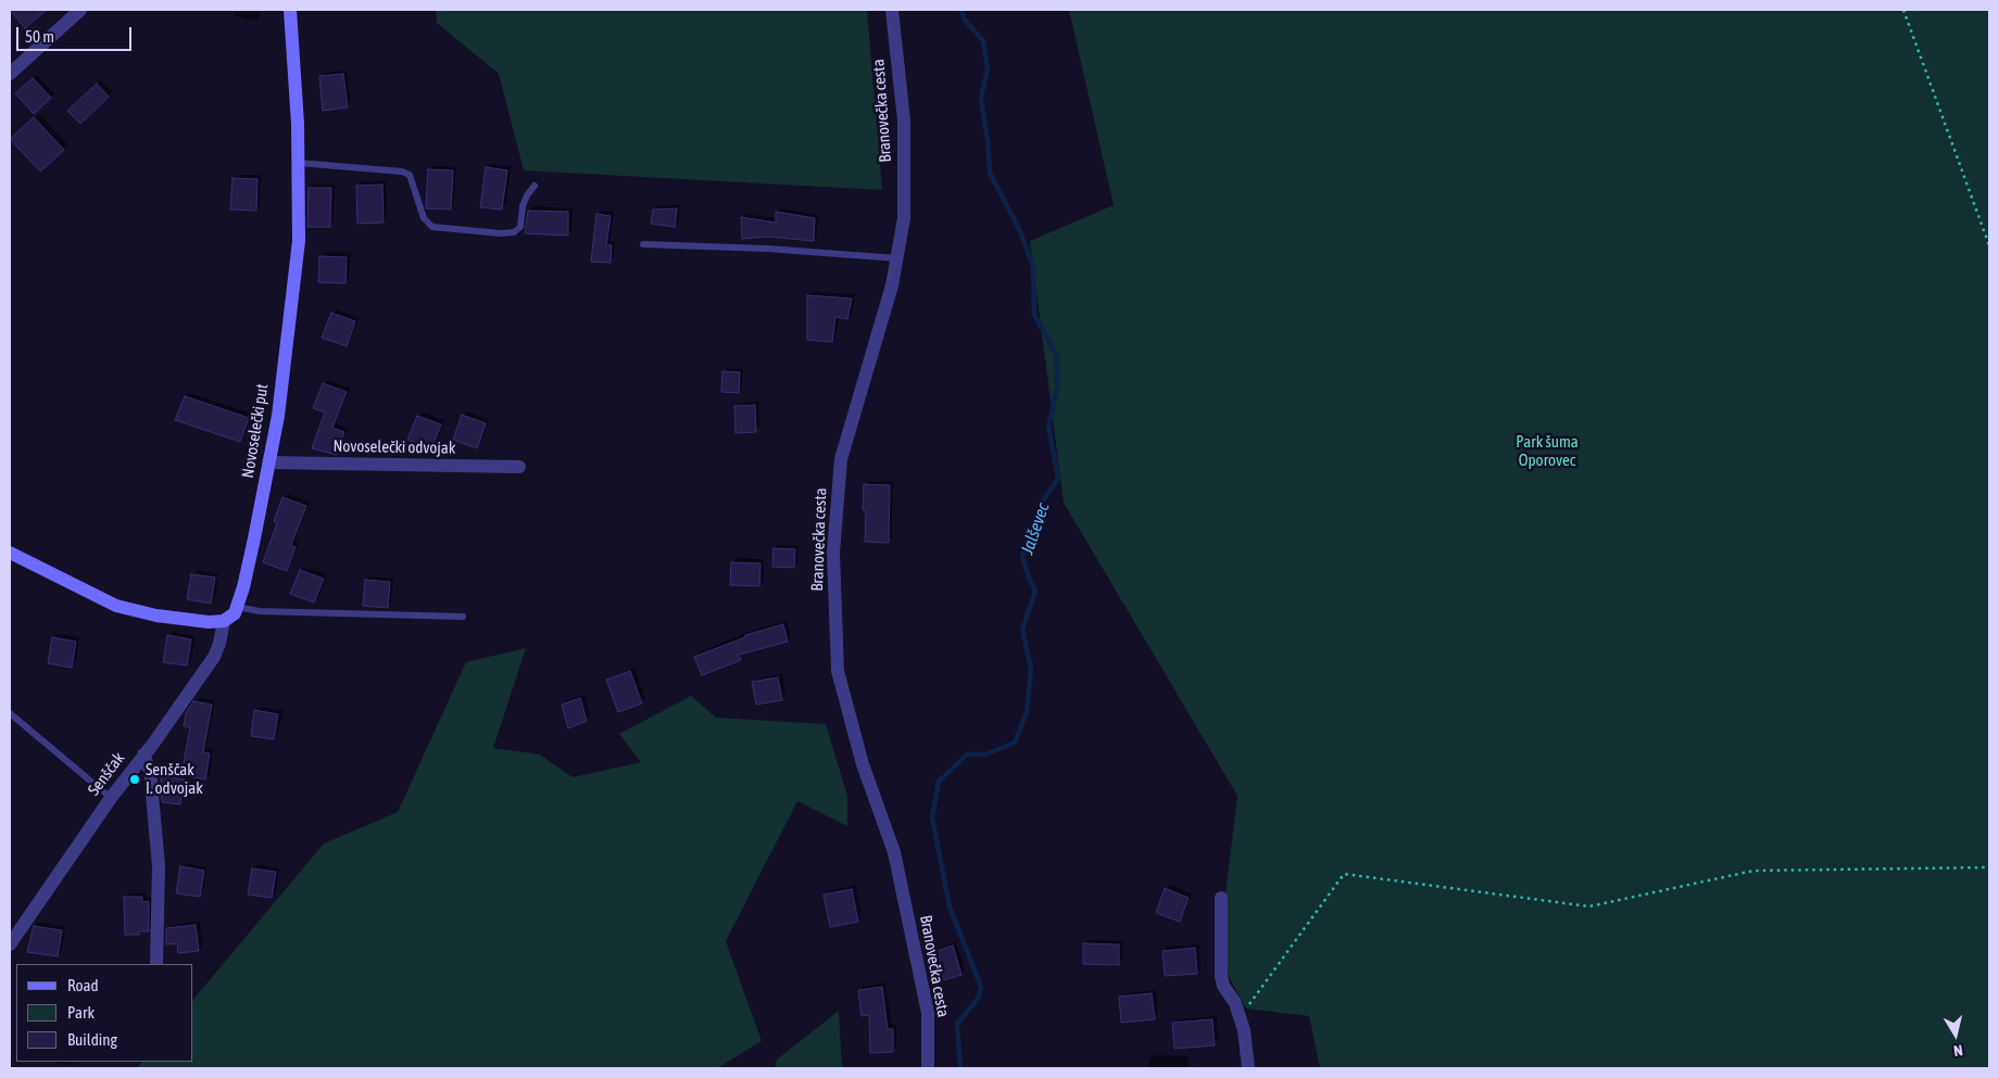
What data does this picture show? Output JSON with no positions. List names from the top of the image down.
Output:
{
  "streets": {
    "street": [
      "Branovečka cesta",
      "Novoselečki put",
      "Novoselečki odvojak",
      "Senščak"
    ]
  },
  "crossings": [
    ["Novoselečki put", "Novoselečki odvojak"],
    ["Novoselečki put", "Senščak"]
  ],
  "water": ["Jalševec"],
  "parks": ["Park šuma Oporovec"],
  "places": ["Senščak I. odvojak"],
  "legend": ["Road", "Park", "Building"],
  "scale_bar": "50 m",
  "north": "bottom"
}
